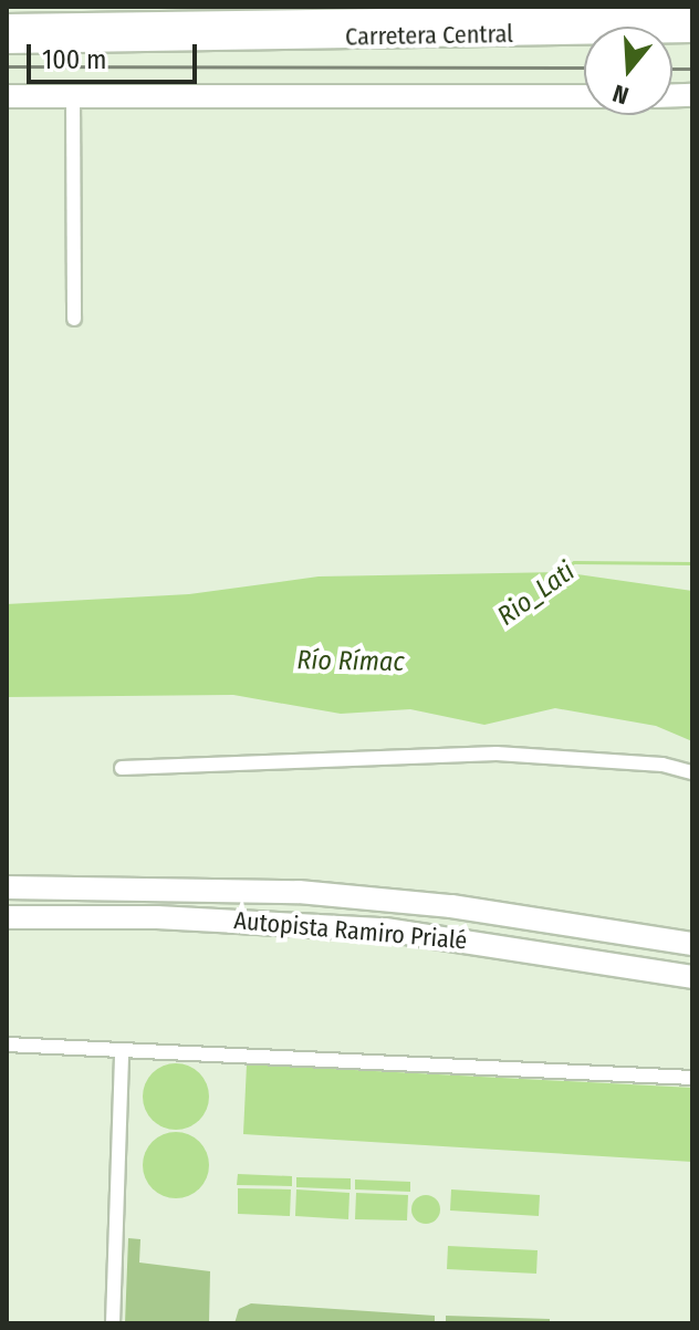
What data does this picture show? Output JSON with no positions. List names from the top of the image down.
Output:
{
  "streets": {
    "main road": ["Carretera Central", "Autopista Ramiro Prialé"]
  },
  "water": ["Rio_Lati", "Río Rímac"],
  "scale_bar": "100 m",
  "north": "bottom"
}
